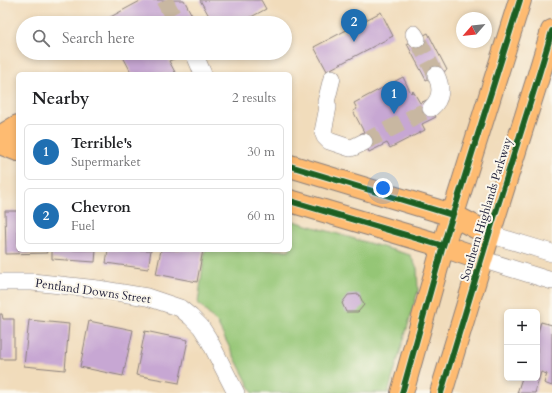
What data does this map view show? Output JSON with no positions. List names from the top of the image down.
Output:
{
  "streets": {
    "main road": ["Southern Highlands Parkway"],
    "street": ["Pentland Downs Street"]
  },
  "north": "bottom left",
  "page": {
    "pins": ["2", "1"],
    "search": "Search here",
    "heading": ["Nearby", "2 results"],
    "list": [
      {
        "mark": "1",
        "name": "Terrible's",
        "note": "Supermarket",
        "value": "30 m"
      },
      {
        "mark": "2",
        "name": "Chevron",
        "note": "Fuel",
        "value": "60 m"
      }
    ],
    "map_buttons": ["+", "−"]
  }
}
